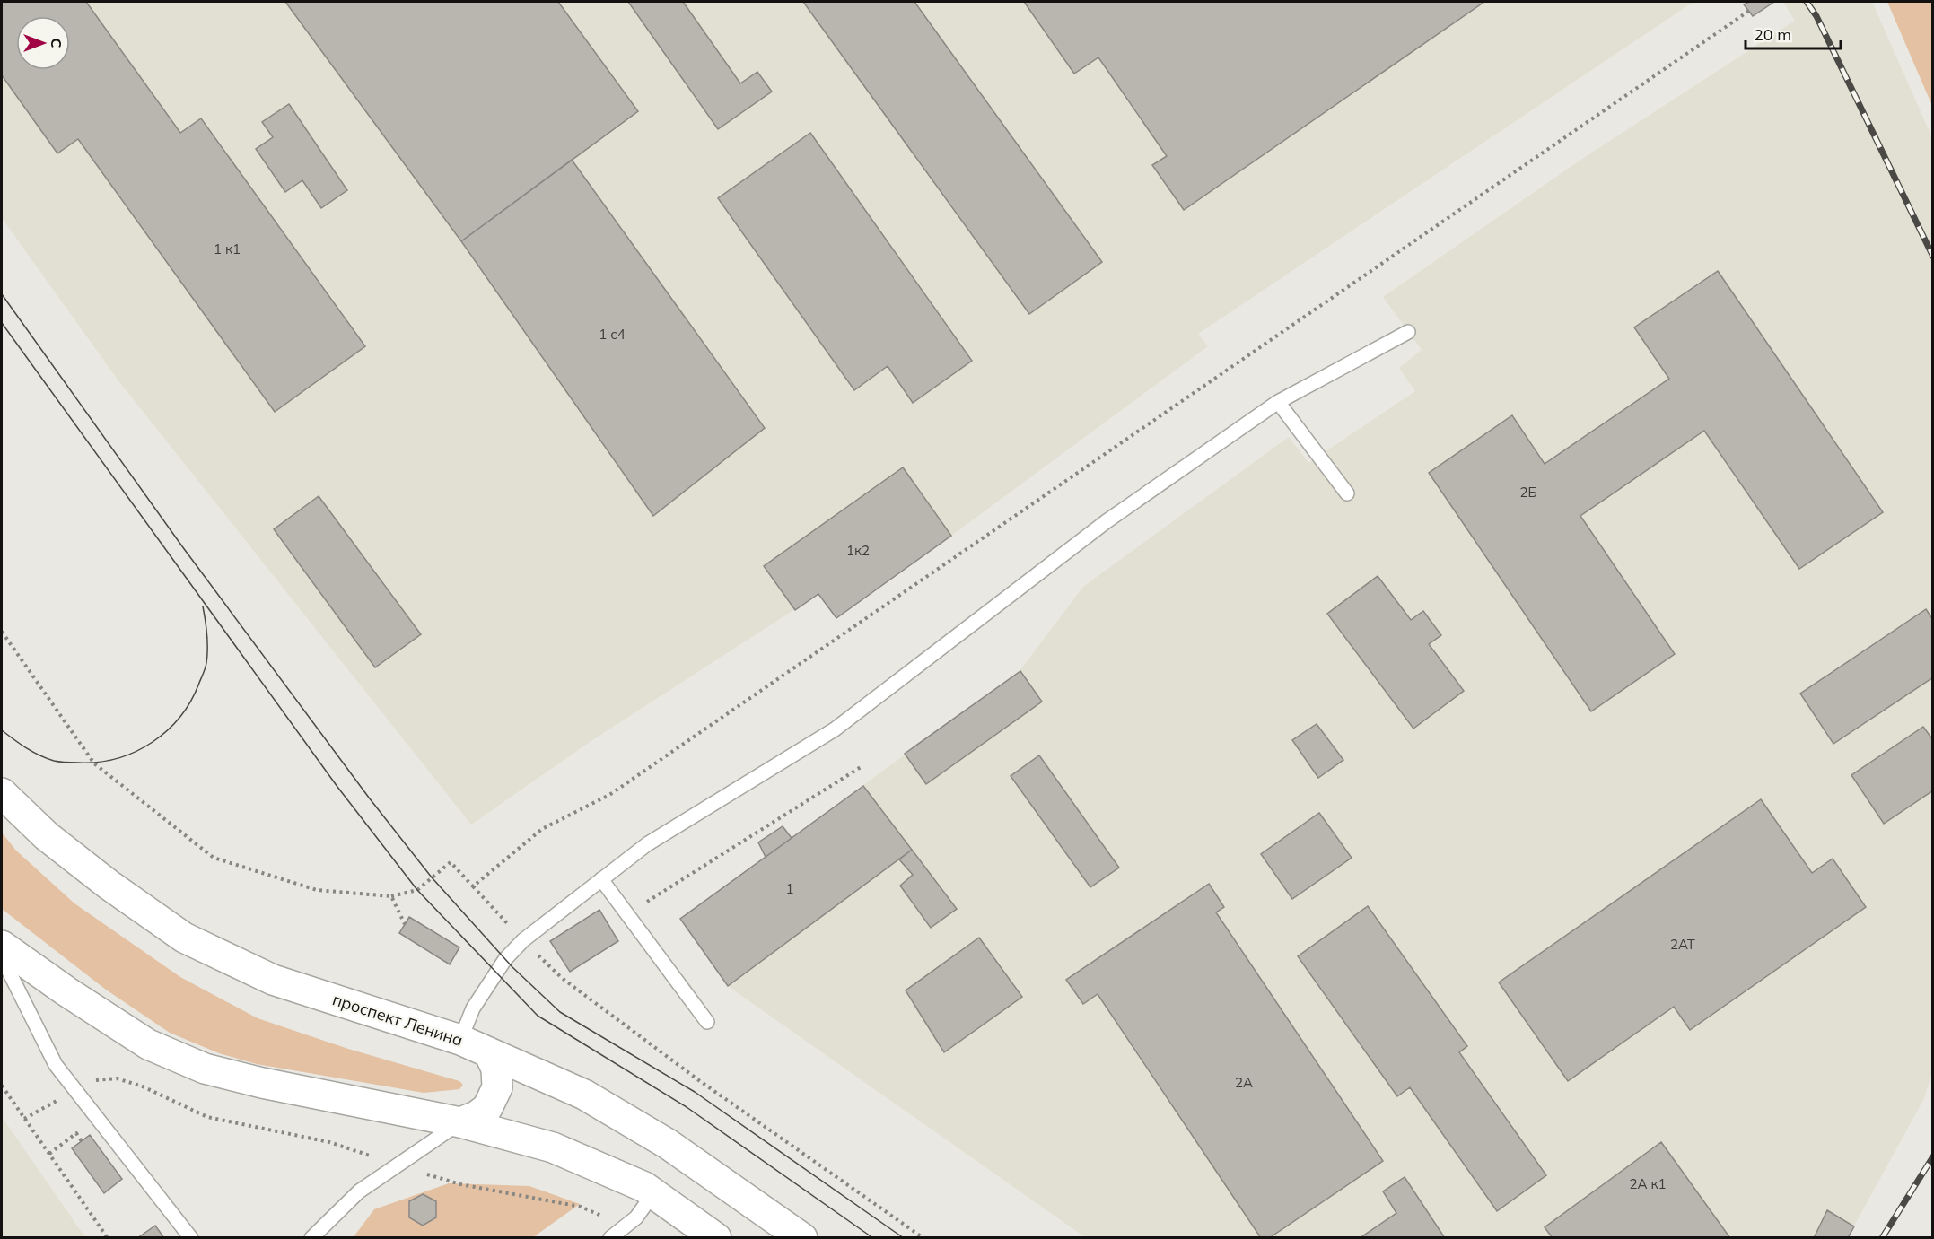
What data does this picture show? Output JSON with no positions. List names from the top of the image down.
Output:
{
  "streets": {
    "main road": ["проспект Ленина"]
  },
  "house_numbers": [
    "1 к1",
    "1 с4",
    "2Б",
    "1к2",
    "1",
    "2АТ",
    "2А",
    "2А к1"
  ],
  "scale_bar": "20 m",
  "north": "right"
}
